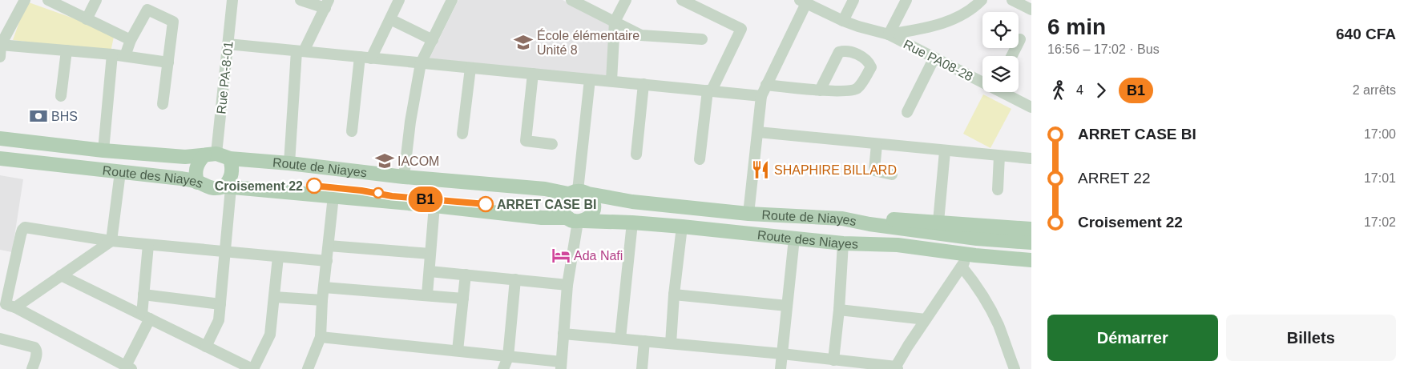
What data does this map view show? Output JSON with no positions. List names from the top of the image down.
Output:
{
  "streets": {
    "main road": ["Route de Niayes", "Route des Niayes"],
    "street": ["Rue PA08-28", "Rue PA-8-01"]
  },
  "crossings": [
    ["Rue PA-8-01", "Route de Niayes"],
    ["Rue PA-8-01", "Route des Niayes"],
    ["Route de Niayes", "Route des Niayes"]
  ],
  "places": {
    "school or university": ["École élémentaire Unité 8", "IACOM"],
    "bank": ["BHS"],
    "restaurant": ["SHAPHIRE BILLARD"],
    "other": ["Croisement 22", "ARRET CASE BI"],
    "hotel": ["Ada Nafi"]
  },
  "lines": ["bus line B1"],
  "page": {
    "on_map": "B1",
    "heading": ["6 min", "16:56 – 17:02 · Bus", "640 CFA"],
    "legs": ["4", "B1", "2 arrêts"],
    "list": [
      {
        "name": "ARRET CASE BI",
        "value": "17:00"
      },
      {
        "name": "ARRET 22",
        "value": "17:01"
      },
      {
        "name": "Croisement 22",
        "value": "17:02"
      }
    ],
    "buttons": ["Démarrer", "Billets"]
  }
}
